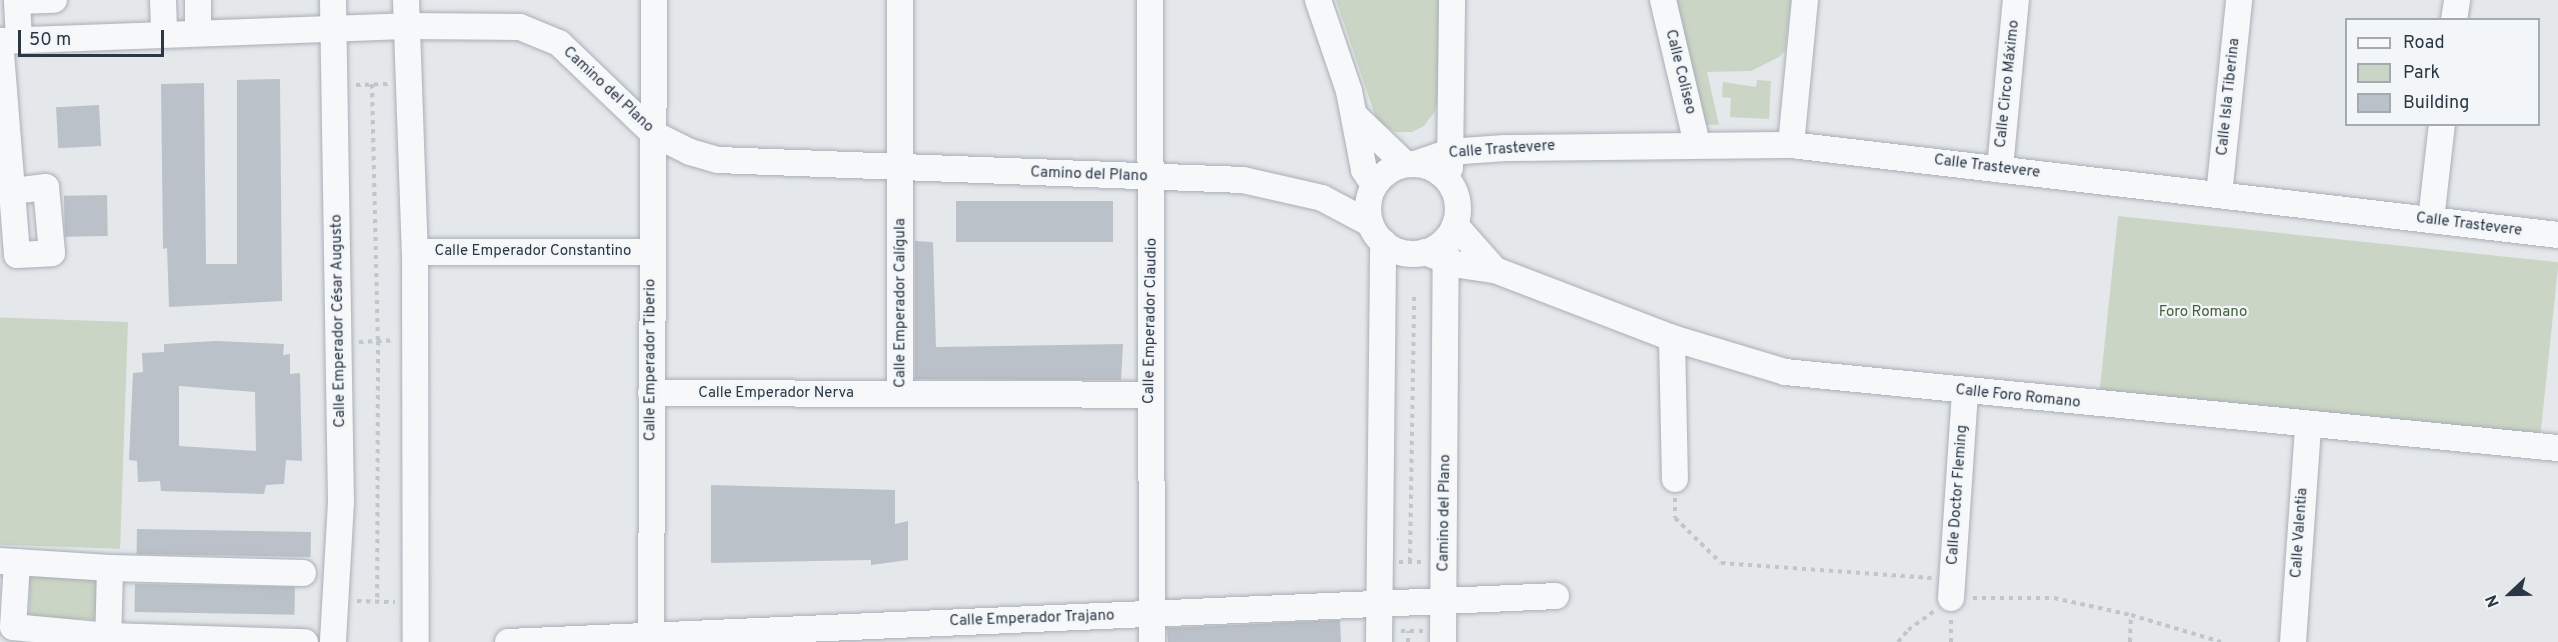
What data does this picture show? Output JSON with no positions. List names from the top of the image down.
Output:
{
  "streets": {
    "street": [
      "Calle Coliseo",
      "Calle Circo Máximo",
      "Camino del Plano",
      "Calle Isla Tiberina",
      "Calle Trastevere",
      "Calle Emperador Constantino",
      "Calle Emperador Calígula",
      "Calle Emperador César Augusto",
      "Calle Emperador Claudio",
      "Calle Emperador Tiberio",
      "Calle Emperador Nerva",
      "Calle Foro Romano",
      "Calle Doctor Fleming",
      "Calle Valentia",
      "Calle Emperador Trajano"
    ]
  },
  "crossings": [
    ["Calle Coliseo", "Calle Trastevere"],
    ["Calle Circo Máximo", "Calle Trastevere"],
    ["Camino del Plano", "Calle Trastevere"],
    ["Camino del Plano", "Calle Emperador Calígula"],
    ["Camino del Plano", "Calle Emperador César Augusto"],
    ["Camino del Plano", "Calle Emperador Claudio"],
    ["Camino del Plano", "Calle Emperador Tiberio"],
    ["Camino del Plano", "Calle Foro Romano"],
    ["Camino del Plano", "Calle Emperador Trajano"],
    ["Calle Isla Tiberina", "Calle Trastevere"],
    ["Calle Trastevere", "Calle Foro Romano"],
    ["Calle Emperador Constantino", "Calle Emperador Tiberio"],
    ["Calle Emperador Calígula", "Calle Emperador Claudio"],
    ["Calle Emperador Calígula", "Calle Emperador Nerva"],
    ["Calle Emperador Claudio", "Calle Emperador Trajano"],
    ["Calle Emperador Tiberio", "Calle Emperador Nerva"],
    ["Calle Emperador Tiberio", "Calle Emperador Trajano"],
    ["Calle Foro Romano", "Calle Doctor Fleming"],
    ["Calle Foro Romano", "Calle Valentia"]
  ],
  "parks": ["Foro Romano"],
  "legend": ["Road", "Park", "Building"],
  "scale_bar": "50 m",
  "north": "left"
}
